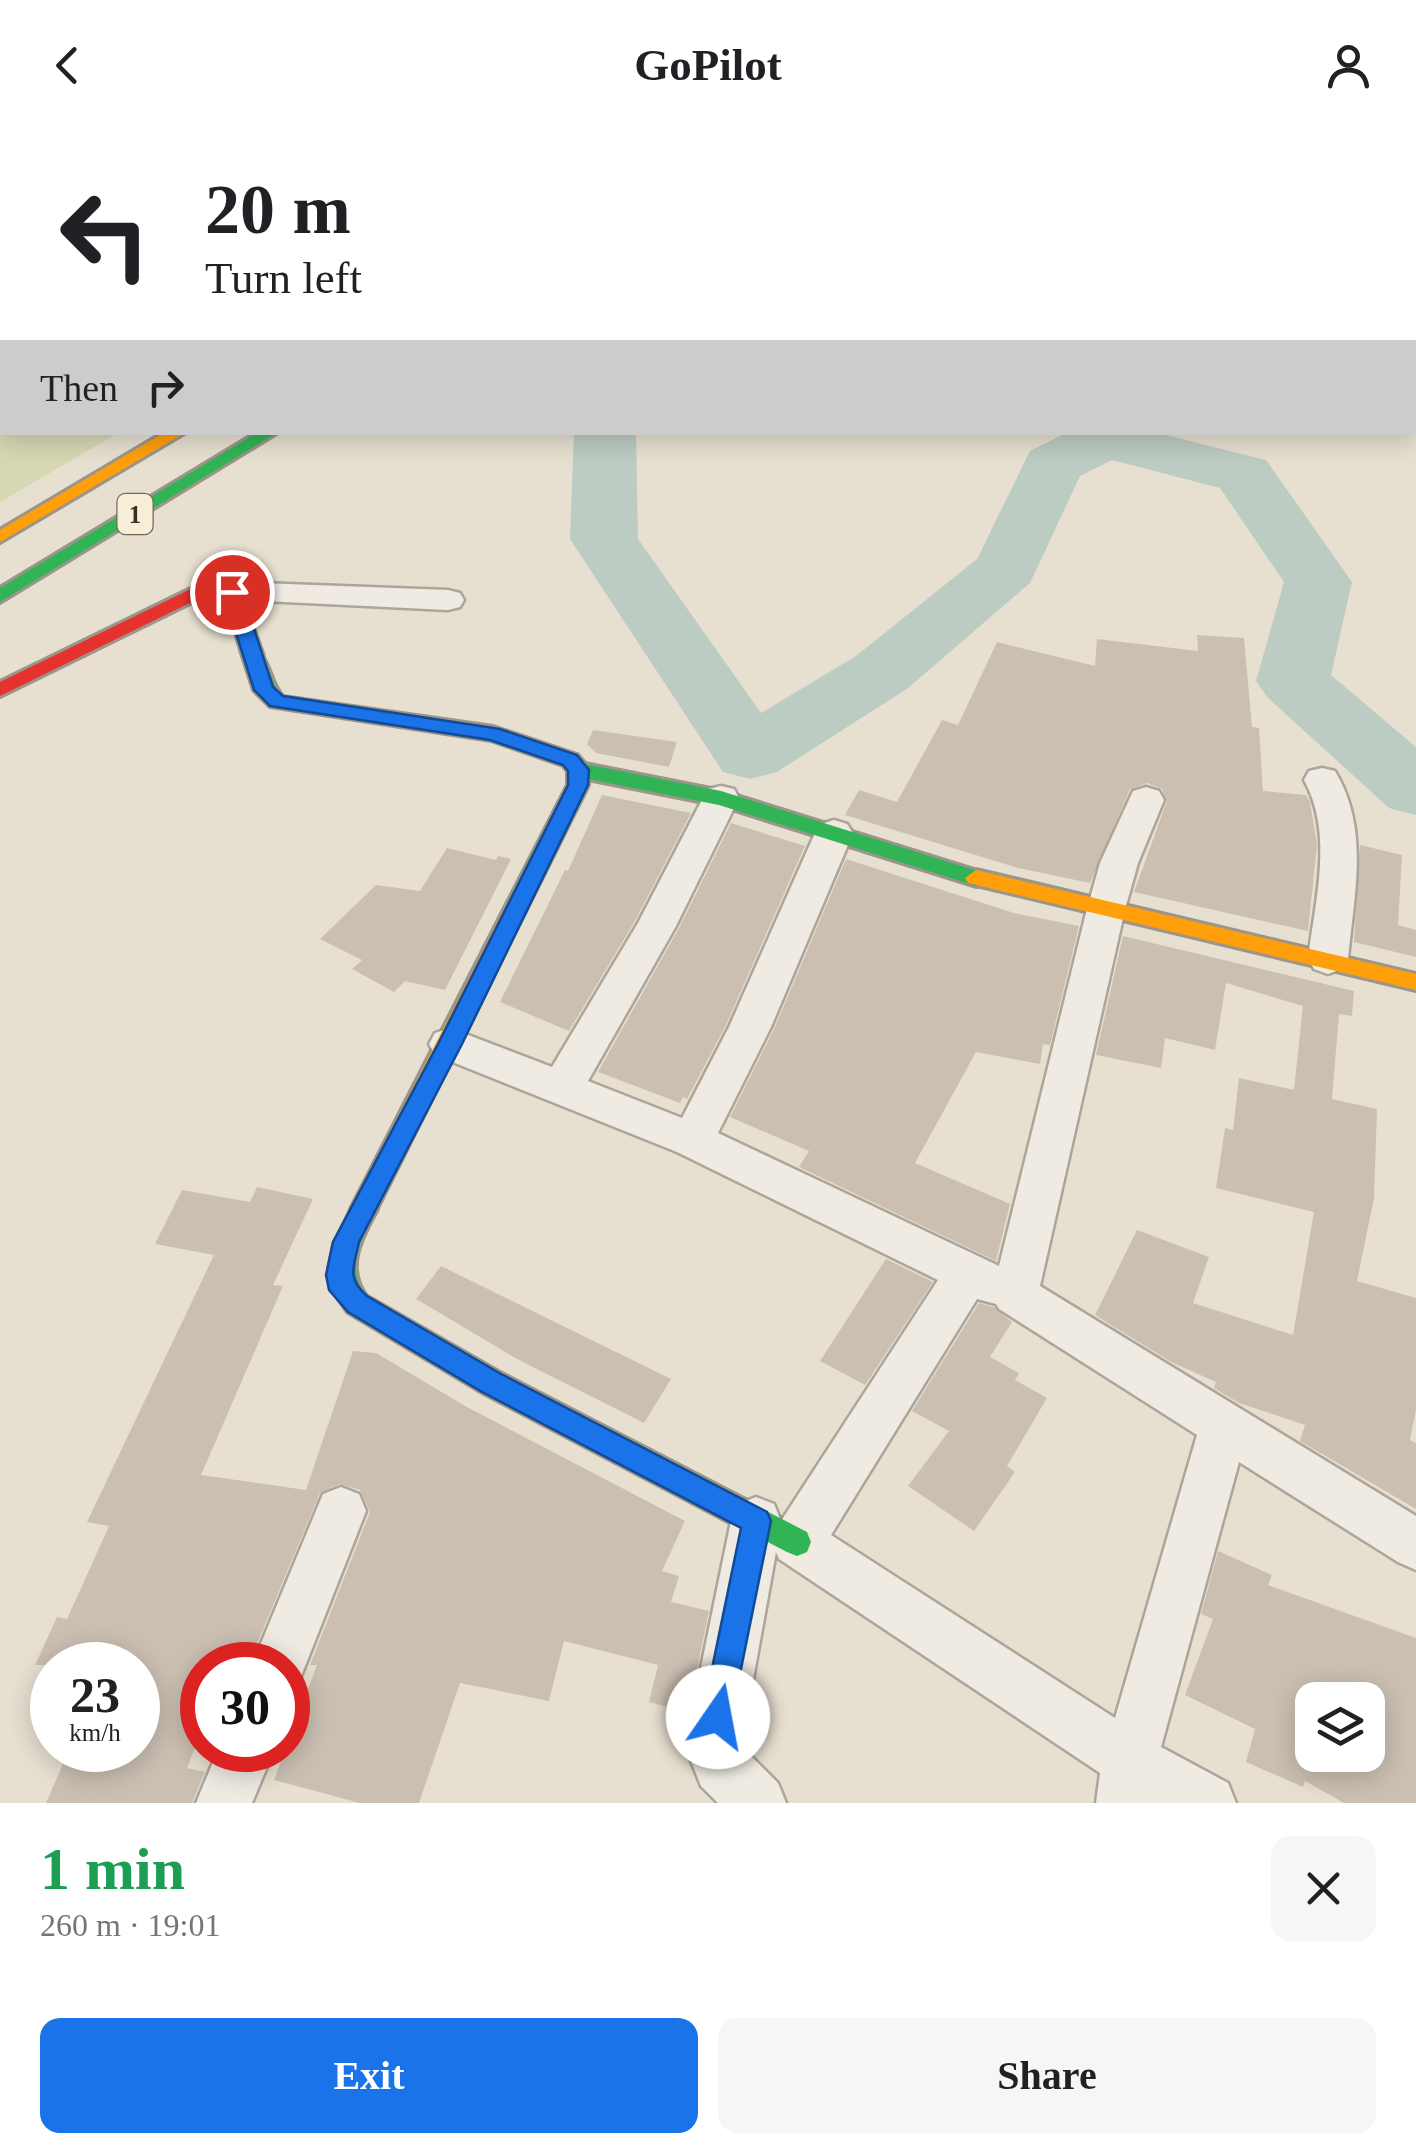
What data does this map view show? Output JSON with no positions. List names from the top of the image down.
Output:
{
  "streets": {
    "main road": ["1"]
  },
  "page": {
    "header": "GoPilot",
    "turn": ["20 m", "Turn left"],
    "then": "Then",
    "speed": "23 km/h",
    "limit": "30",
    "heading": ["1 min", "260 m · 19:01"],
    "buttons": ["Exit", "Share"]
  }
}
